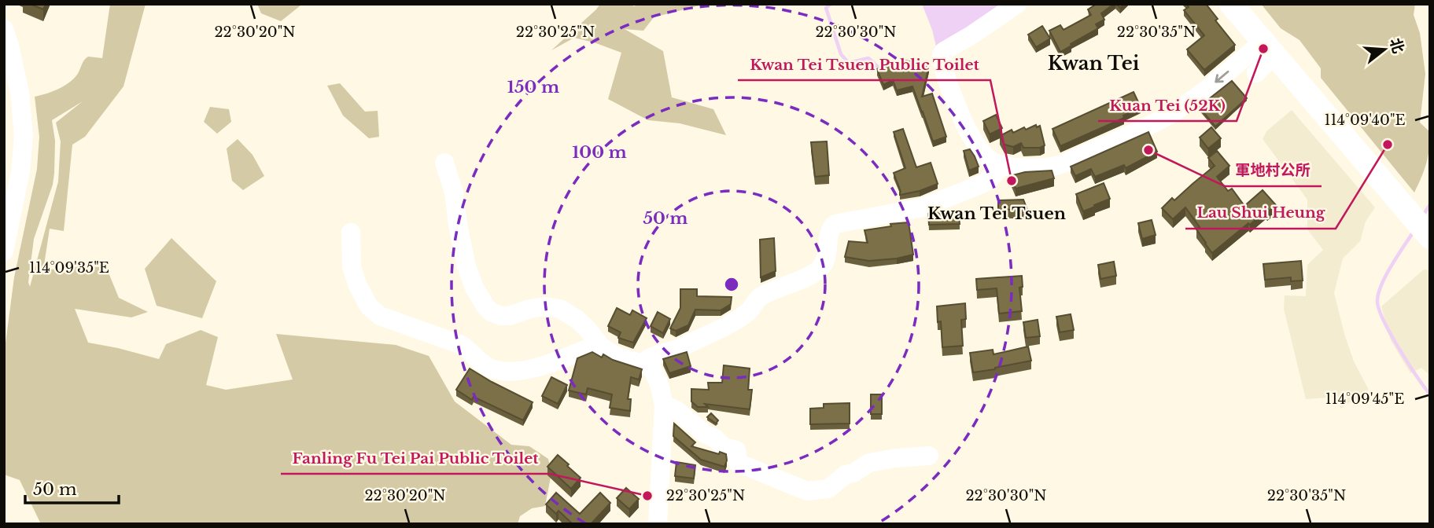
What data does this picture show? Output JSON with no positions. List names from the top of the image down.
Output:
{
  "districts": ["Kwan Tei", "Kwan Tei Tsuen"],
  "places": [
    "Kuan Tei (52K)",
    "Lau Shui Heung",
    "軍地村公所",
    "Kwan Tei Tsuen Public Toilet",
    "Fanling Fu Tei Pai Public Toilet"
  ],
  "scale_bar": "50 m",
  "north": "right",
  "coordinates": [
    "22°30'20\"N",
    "22°30'25\"N",
    "22°30'30\"N",
    "22°30'35\"N",
    "114°09'40\"E",
    "114°09'35\"E",
    "114°09'45\"E"
  ],
  "rings": ["150 m", "100 m", "50 m"]
}
